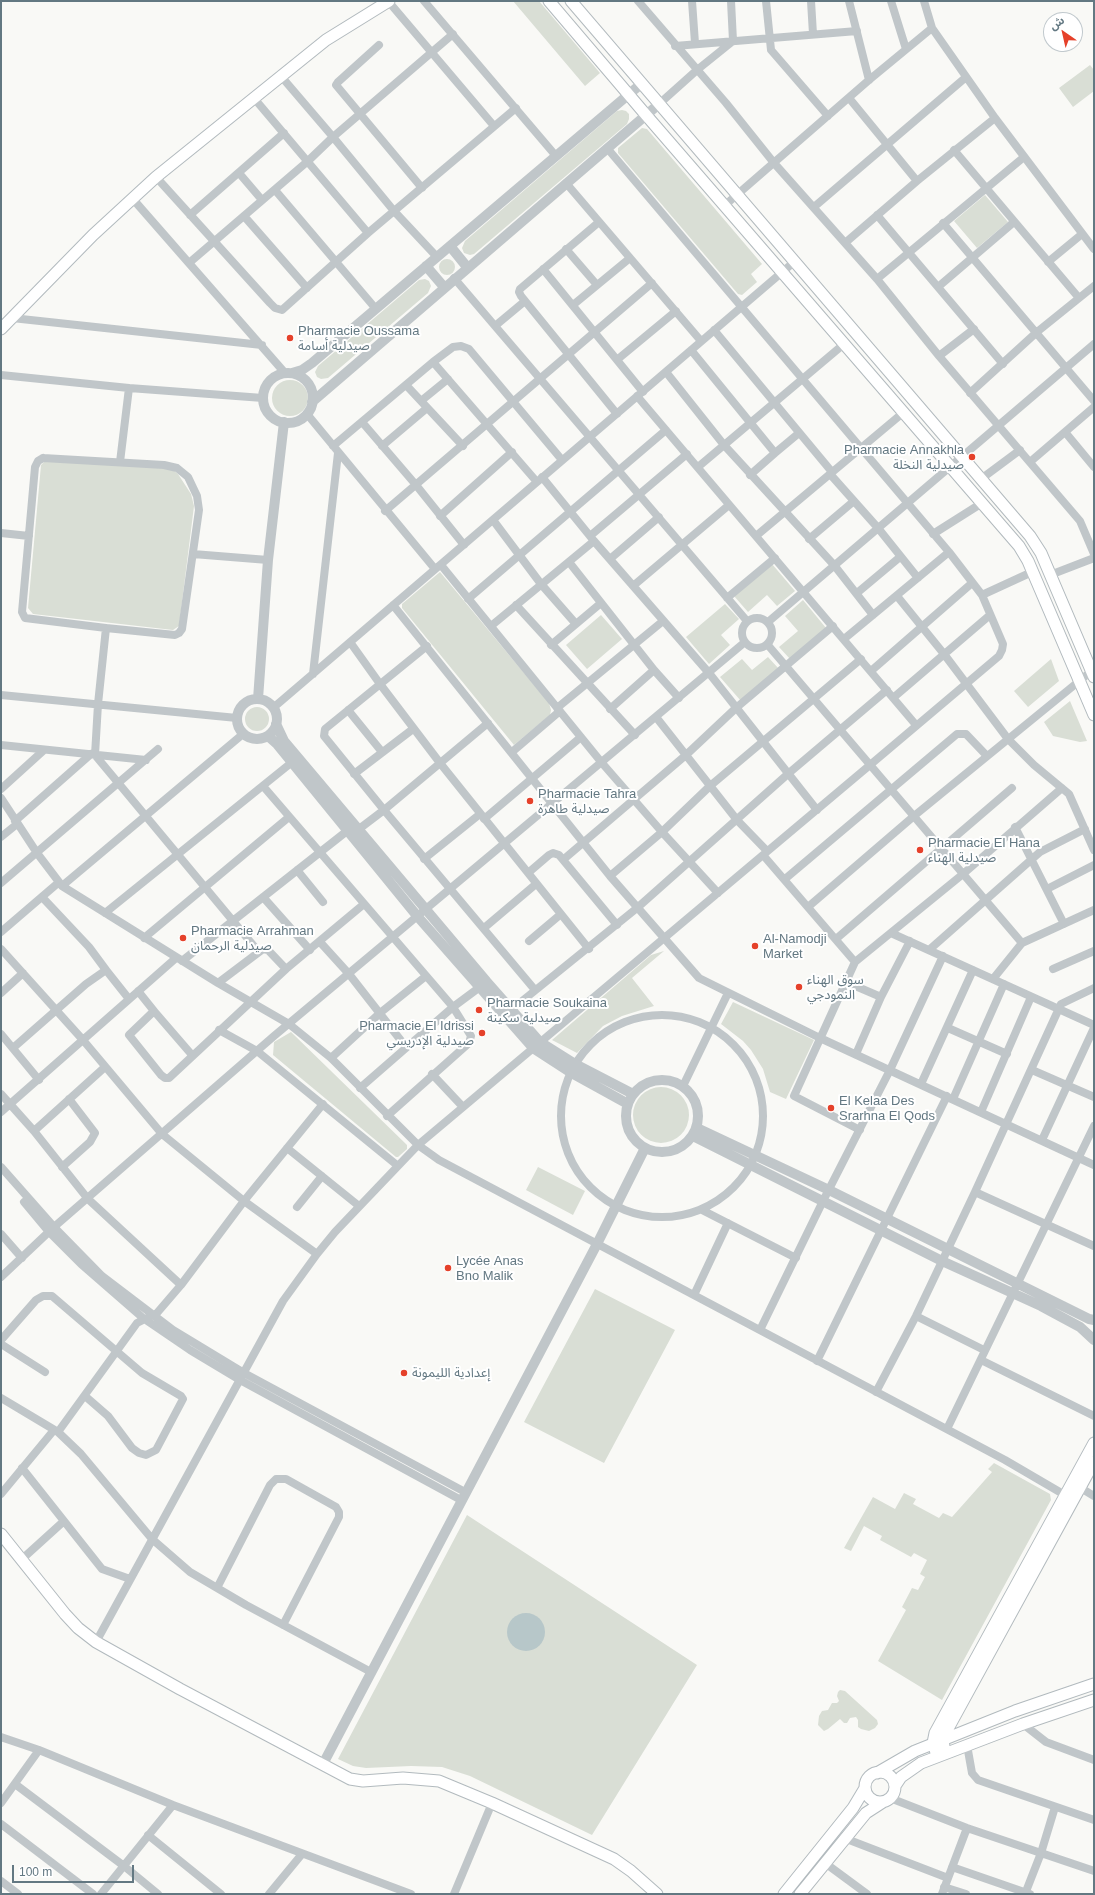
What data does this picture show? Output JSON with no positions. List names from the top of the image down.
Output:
{
  "places": [
    "Pharmacie Oussama صيدلية أسامة",
    "Pharmacie Annakhla صيدلية النخلة",
    "Pharmacie Tahra صيدلية طاهرة",
    "Pharmacie El Hana صيدلية الهناء",
    "Pharmacie Arrahman صيدلية الرحمان",
    "Al-Namodji Market",
    "سوق الهناء النمودجي",
    "Pharmacie Soukaina صيدلية سكينة",
    "Pharmacie El Idrissi صيدلية الإدريسي",
    "El Kelaa Des Srarhna El Qods",
    "Lycée Anas Bno Malik",
    "إعدادية الليمونة"
  ],
  "scale_bar": "100 m",
  "north": "top left"
}
